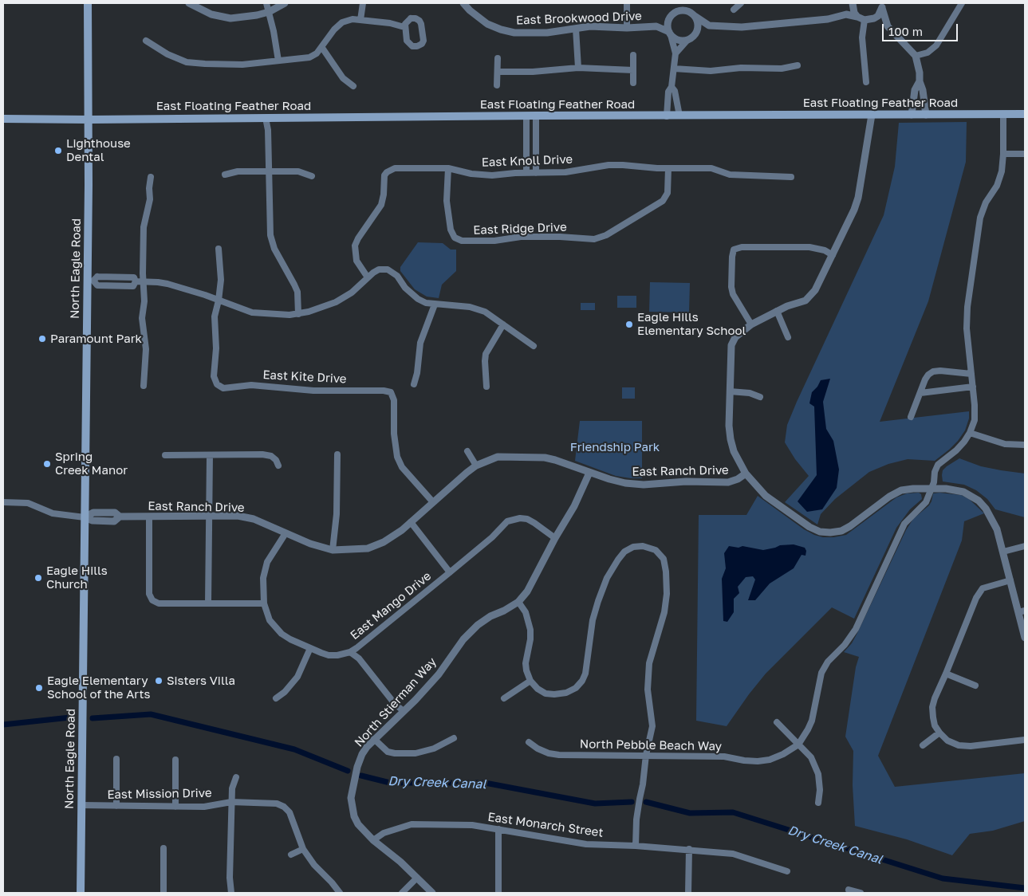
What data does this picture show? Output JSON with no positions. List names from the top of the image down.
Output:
{
  "streets": {
    "main road": ["East Floating Feather Road", "North Eagle Road"],
    "street": [
      "East Brookwood Drive",
      "East Knoll Drive",
      "East Ridge Drive",
      "East Kite Drive",
      "East Ranch Drive",
      "East Mango Drive",
      "North Stierman Way",
      "North Pebble Beach Way",
      "East Mission Drive",
      "East Monarch Street"
    ]
  },
  "crossings": [
    ["East Floating Feather Road", "North Eagle Road"],
    ["East Floating Feather Road", "North Pebble Beach Way"],
    ["East Knoll Drive", "East Ridge Drive"],
    ["North Eagle Road", "East Ranch Drive"],
    ["North Eagle Road", "East Mission Drive"],
    ["East Kite Drive", "East Ranch Drive"],
    ["East Ranch Drive", "East Mango Drive"],
    ["East Ranch Drive", "North Stierman Way"],
    ["East Mango Drive", "North Stierman Way"],
    ["North Stierman Way", "East Monarch Street"]
  ],
  "water": ["Dry Creek Canal"],
  "parks": ["Friendship Park"],
  "places": [
    "Lighthouse Dental",
    "Eagle Hills Elementary School",
    "Paramount Park",
    "Spring Creek Manor",
    "Eagle Hills Church",
    "Sisters Villa",
    "Eagle Elementary School of the Arts"
  ],
  "scale_bar": "100 m"
}
